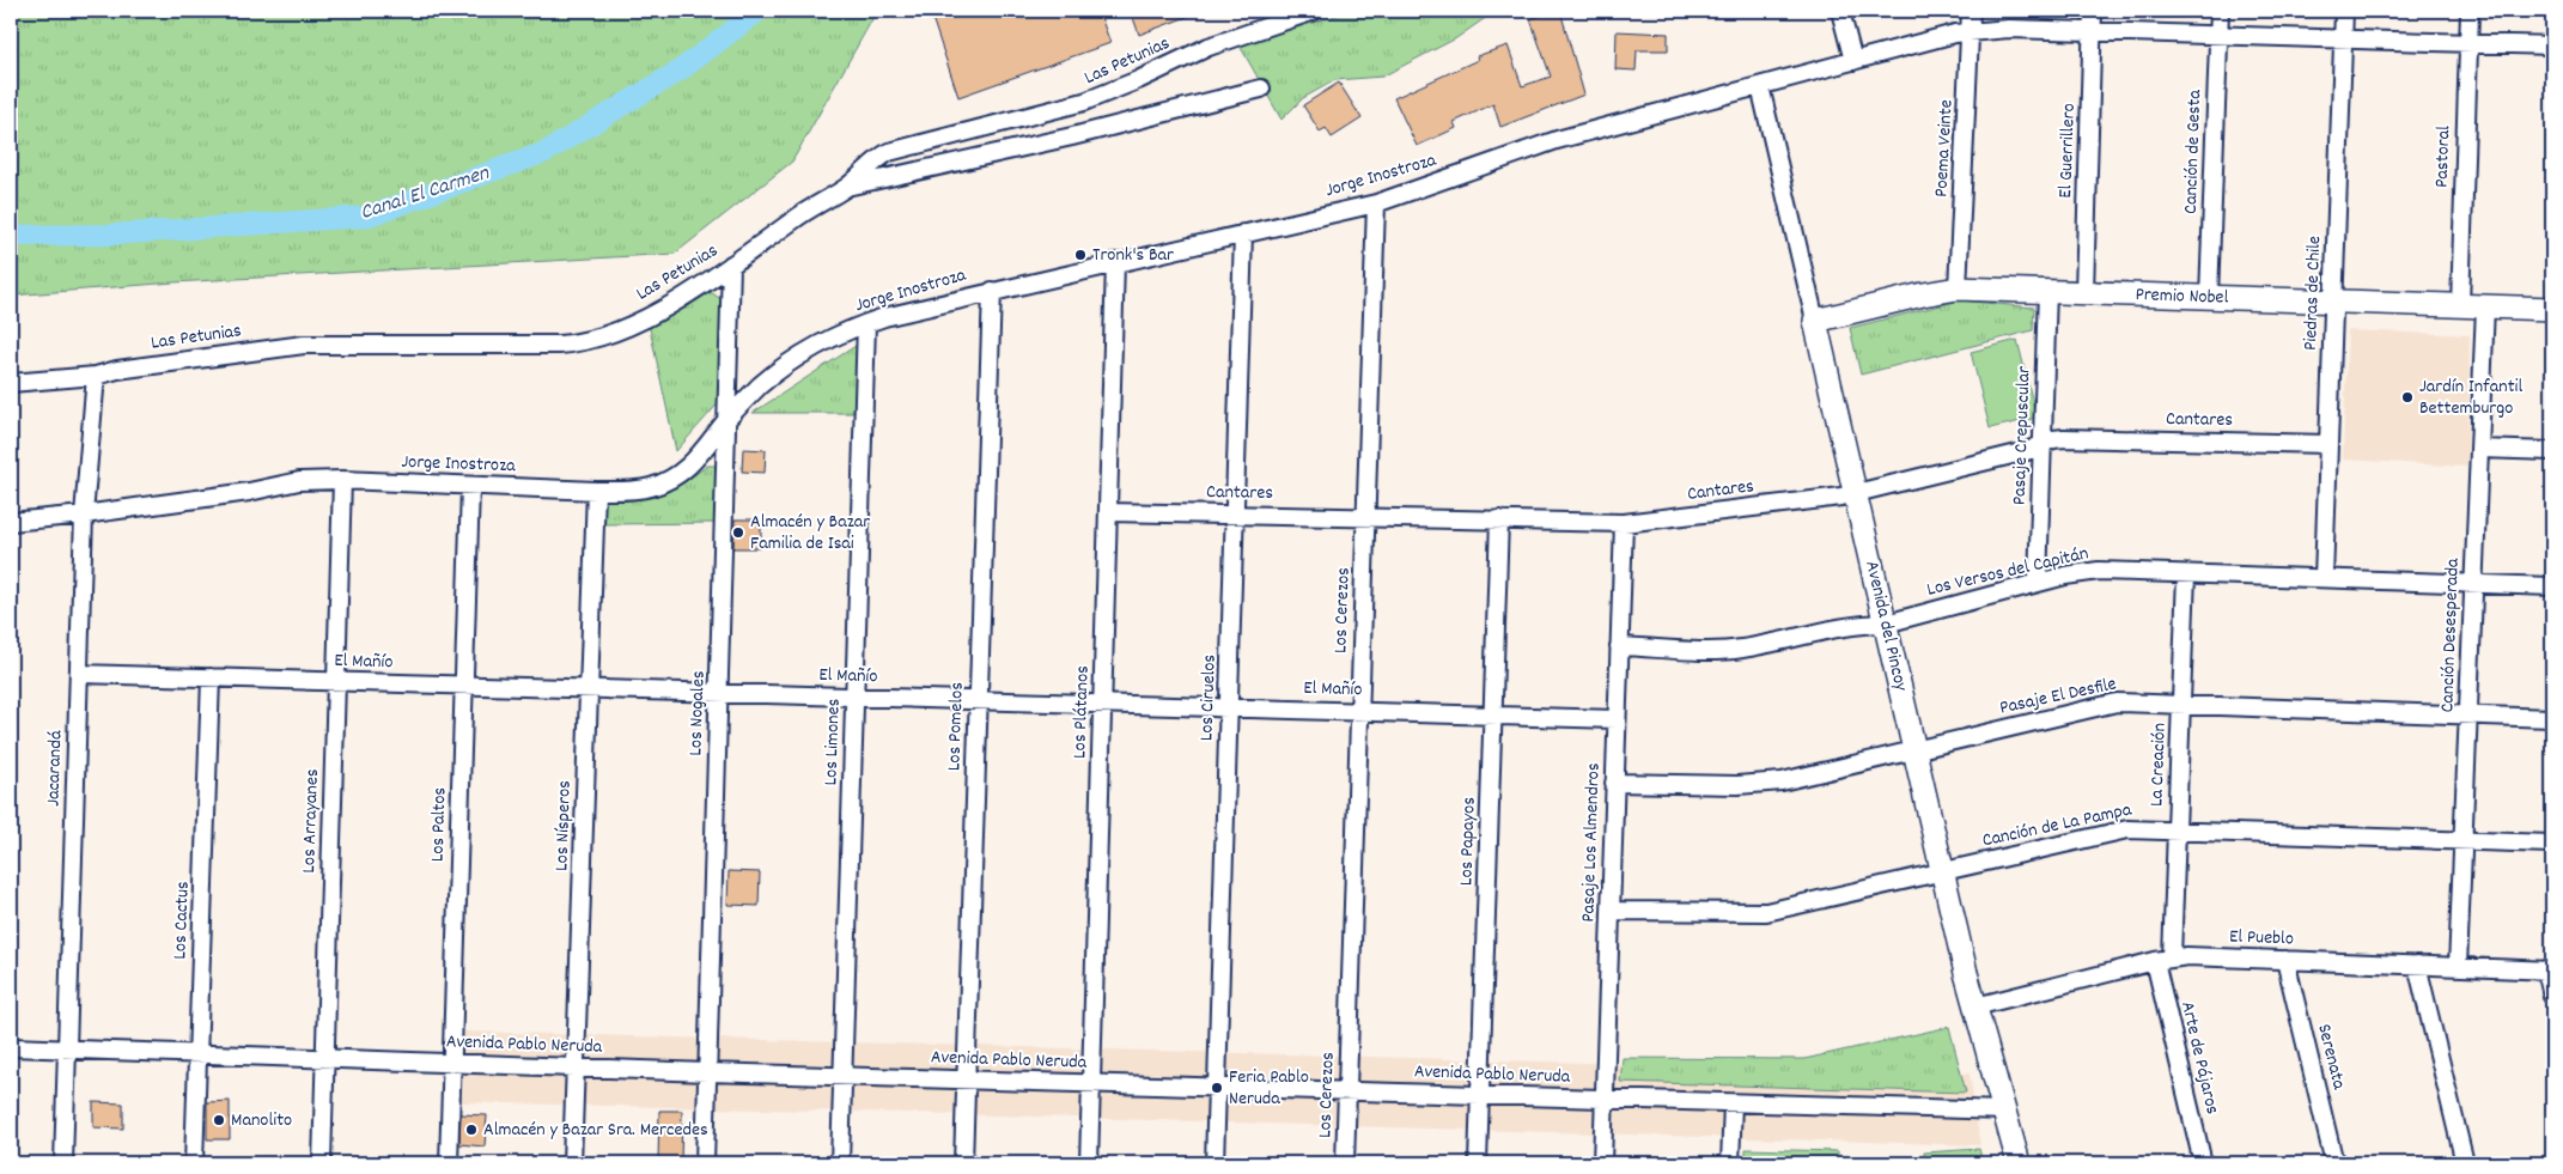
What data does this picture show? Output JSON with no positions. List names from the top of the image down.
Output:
{
  "streets": {
    "street": [
      "Las Petunias",
      "Poema Veinte",
      "El Guerrillero",
      "Canción de Gesta",
      "Pastoral",
      "Jorge Inostroza",
      "Piedras de Chile",
      "Premio Nobel",
      "Cantares",
      "Pasaje Crepuscular",
      "Los Versos del Capitán",
      "Los Cerezos",
      "Avenida del Pincoy",
      "Canción Desesperada",
      "El Mañío",
      "Pasaje El Desfile",
      "Los Ciruelos",
      "Los Plátanos",
      "Los Nogales",
      "Los Pomelos",
      "Los Limones",
      "La Creación",
      "Jacarandá",
      "Los Arrayanes",
      "Los Paltos",
      "Los Nísperos",
      "Canción de La Pampa",
      "Los Papayos",
      "Pasaje Los Almendros",
      "Los Cactus",
      "El Pueblo",
      "Avenida Pablo Neruda",
      "Serenata",
      "Arte de Pájaros"
    ]
  },
  "crossings": [
    ["Las Petunias", "Los Nogales"],
    ["Las Petunias", "Jacarandá"],
    ["Poema Veinte", "Jorge Inostroza"],
    ["Poema Veinte", "Premio Nobel"],
    ["El Guerrillero", "Jorge Inostroza"],
    ["El Guerrillero", "Premio Nobel"],
    ["Canción de Gesta", "Jorge Inostroza"],
    ["Canción de Gesta", "Premio Nobel"],
    ["Pastoral", "Jorge Inostroza"],
    ["Pastoral", "Premio Nobel"],
    ["Jorge Inostroza", "Piedras de Chile"],
    ["Jorge Inostroza", "Los Cerezos"],
    ["Jorge Inostroza", "Avenida del Pincoy"],
    ["Jorge Inostroza", "Los Ciruelos"],
    ["Jorge Inostroza", "Los Plátanos"],
    ["Jorge Inostroza", "Los Nogales"],
    ["Jorge Inostroza", "Los Pomelos"],
    ["Jorge Inostroza", "Los Limones"],
    ["Jorge Inostroza", "Jacarandá"],
    ["Jorge Inostroza", "Los Arrayanes"],
    ["Jorge Inostroza", "Los Paltos"],
    ["Jorge Inostroza", "Los Nísperos"],
    ["Piedras de Chile", "Premio Nobel"],
    ["Piedras de Chile", "Cantares"],
    ["Piedras de Chile", "Los Versos del Capitán"],
    ["Premio Nobel", "Pasaje Crepuscular"],
    ["Premio Nobel", "Avenida del Pincoy"],
    ["Premio Nobel", "Canción Desesperada"],
    ["Cantares", "Pasaje Crepuscular"],
    ["Cantares", "Los Cerezos"],
    ["Cantares", "Avenida del Pincoy"],
    ["Cantares", "Los Ciruelos"],
    ["Cantares", "Los Plátanos"],
    ["Cantares", "Los Papayos"],
    ["Cantares", "Pasaje Los Almendros"],
    ["Pasaje Crepuscular", "Los Versos del Capitán"],
    ["Los Versos del Capitán", "Avenida del Pincoy"],
    ["Los Versos del Capitán", "Canción Desesperada"],
    ["Los Versos del Capitán", "La Creación"],
    ["Los Versos del Capitán", "Pasaje Los Almendros"],
    ["Los Cerezos", "El Mañío"],
    ["Los Cerezos", "Avenida Pablo Neruda"],
    ["Avenida del Pincoy", "Pasaje El Desfile"],
    ["Avenida del Pincoy", "Canción de La Pampa"],
    ["Avenida del Pincoy", "El Pueblo"],
    ["Avenida del Pincoy", "Avenida Pablo Neruda"],
    ["Canción Desesperada", "Pasaje El Desfile"],
    ["Canción Desesperada", "Canción de La Pampa"],
    ["Canción Desesperada", "El Pueblo"],
    ["El Mañío", "Los Ciruelos"],
    ["El Mañío", "Los Plátanos"],
    ["El Mañío", "Los Nogales"],
    ["El Mañío", "Los Pomelos"],
    ["El Mañío", "Los Limones"],
    ["El Mañío", "Jacarandá"],
    ["El Mañío", "Los Arrayanes"],
    ["El Mañío", "Los Paltos"],
    ["El Mañío", "Los Nísperos"],
    ["El Mañío", "Los Papayos"],
    ["El Mañío", "Pasaje Los Almendros"],
    ["El Mañío", "Los Cactus"],
    ["Pasaje El Desfile", "La Creación"],
    ["Pasaje El Desfile", "Pasaje Los Almendros"],
    ["Los Ciruelos", "Avenida Pablo Neruda"],
    ["Los Plátanos", "Avenida Pablo Neruda"],
    ["Los Nogales", "Avenida Pablo Neruda"],
    ["Los Pomelos", "Avenida Pablo Neruda"],
    ["Los Limones", "Avenida Pablo Neruda"],
    ["La Creación", "Canción de La Pampa"],
    ["La Creación", "El Pueblo"],
    ["Jacarandá", "Avenida Pablo Neruda"],
    ["Los Arrayanes", "Avenida Pablo Neruda"],
    ["Los Paltos", "Avenida Pablo Neruda"],
    ["Los Nísperos", "Avenida Pablo Neruda"],
    ["Canción de La Pampa", "Pasaje Los Almendros"],
    ["Los Papayos", "Avenida Pablo Neruda"],
    ["Pasaje Los Almendros", "Avenida Pablo Neruda"],
    ["Los Cactus", "Avenida Pablo Neruda"],
    ["El Pueblo", "Serenata"],
    ["El Pueblo", "Arte de Pájaros"]
  ],
  "water": ["Canal El Carmen"],
  "places": [
    "Tronk's Bar",
    "Jardín Infantil Bettemburgo",
    "Almacén y Bazar Familia de Isai",
    "Feria Pablo Neruda",
    "Manolito",
    "Almacén y Bazar Sra. Mercedes"
  ]
}
